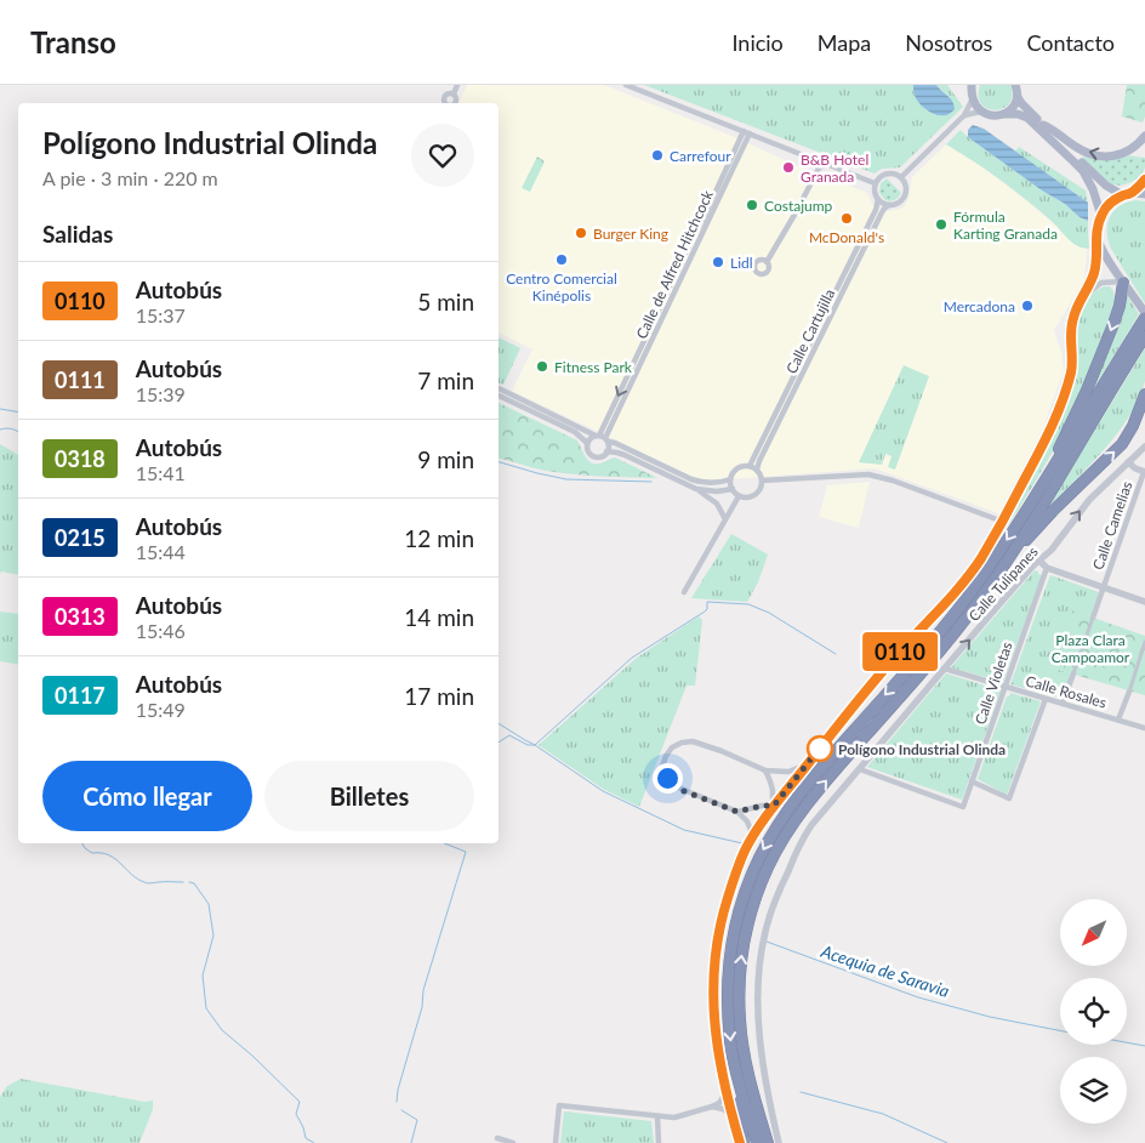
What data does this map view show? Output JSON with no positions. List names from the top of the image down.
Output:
{
  "streets": {
    "street": [
      "Calle de Alfred Hitchcock",
      "Calle Cartujilla",
      "Calle Camelias",
      "Calle Tulipanes",
      "Calle Violetas",
      "Calle Rosales"
    ]
  },
  "crossings": [
    ["Calle Tulipanes", "Calle Violetas"],
    ["Calle Tulipanes", "Calle Rosales"],
    ["Calle Violetas", "Calle Rosales"]
  ],
  "water": ["Acequia de Saravia"],
  "parks": ["Plaza Clara Campoamor"],
  "places": [
    "Carrefour",
    "B&B Hotel Granada",
    "Costajump",
    "McDonald's",
    "Fórmula Karting Granada",
    "Burger King",
    "Centro Comercial Kinépolis",
    "Lidl",
    "Mercadona",
    "Fitness Park",
    "Polígono Industrial Olinda"
  ],
  "lines": ["bus line 0110"],
  "north": "bottom left",
  "page": {
    "header": "Transo",
    "nav": [
      "Inicio",
      "Mapa",
      "Nosotros",
      "Contacto"
    ],
    "on_map": "0110",
    "heading": [
      ["Polígono Industrial Olinda", "A pie · 3 min · 220 m"],
      "Salidas"
    ],
    "list": [
      {
        "mark": "0110",
        "name": "Autobús",
        "note": "15:37",
        "value": "5 min"
      },
      {
        "mark": "0111",
        "name": "Autobús",
        "note": "15:39",
        "value": "7 min"
      },
      {
        "mark": "0318",
        "name": "Autobús",
        "note": "15:41",
        "value": "9 min"
      },
      {
        "mark": "0215",
        "name": "Autobús",
        "note": "15:44",
        "value": "12 min"
      },
      {
        "mark": "0313",
        "name": "Autobús",
        "note": "15:46",
        "value": "14 min"
      },
      {
        "mark": "0117",
        "name": "Autobús",
        "note": "15:49",
        "value": "17 min"
      }
    ],
    "buttons": ["Cómo llegar", "Billetes"]
  }
}
